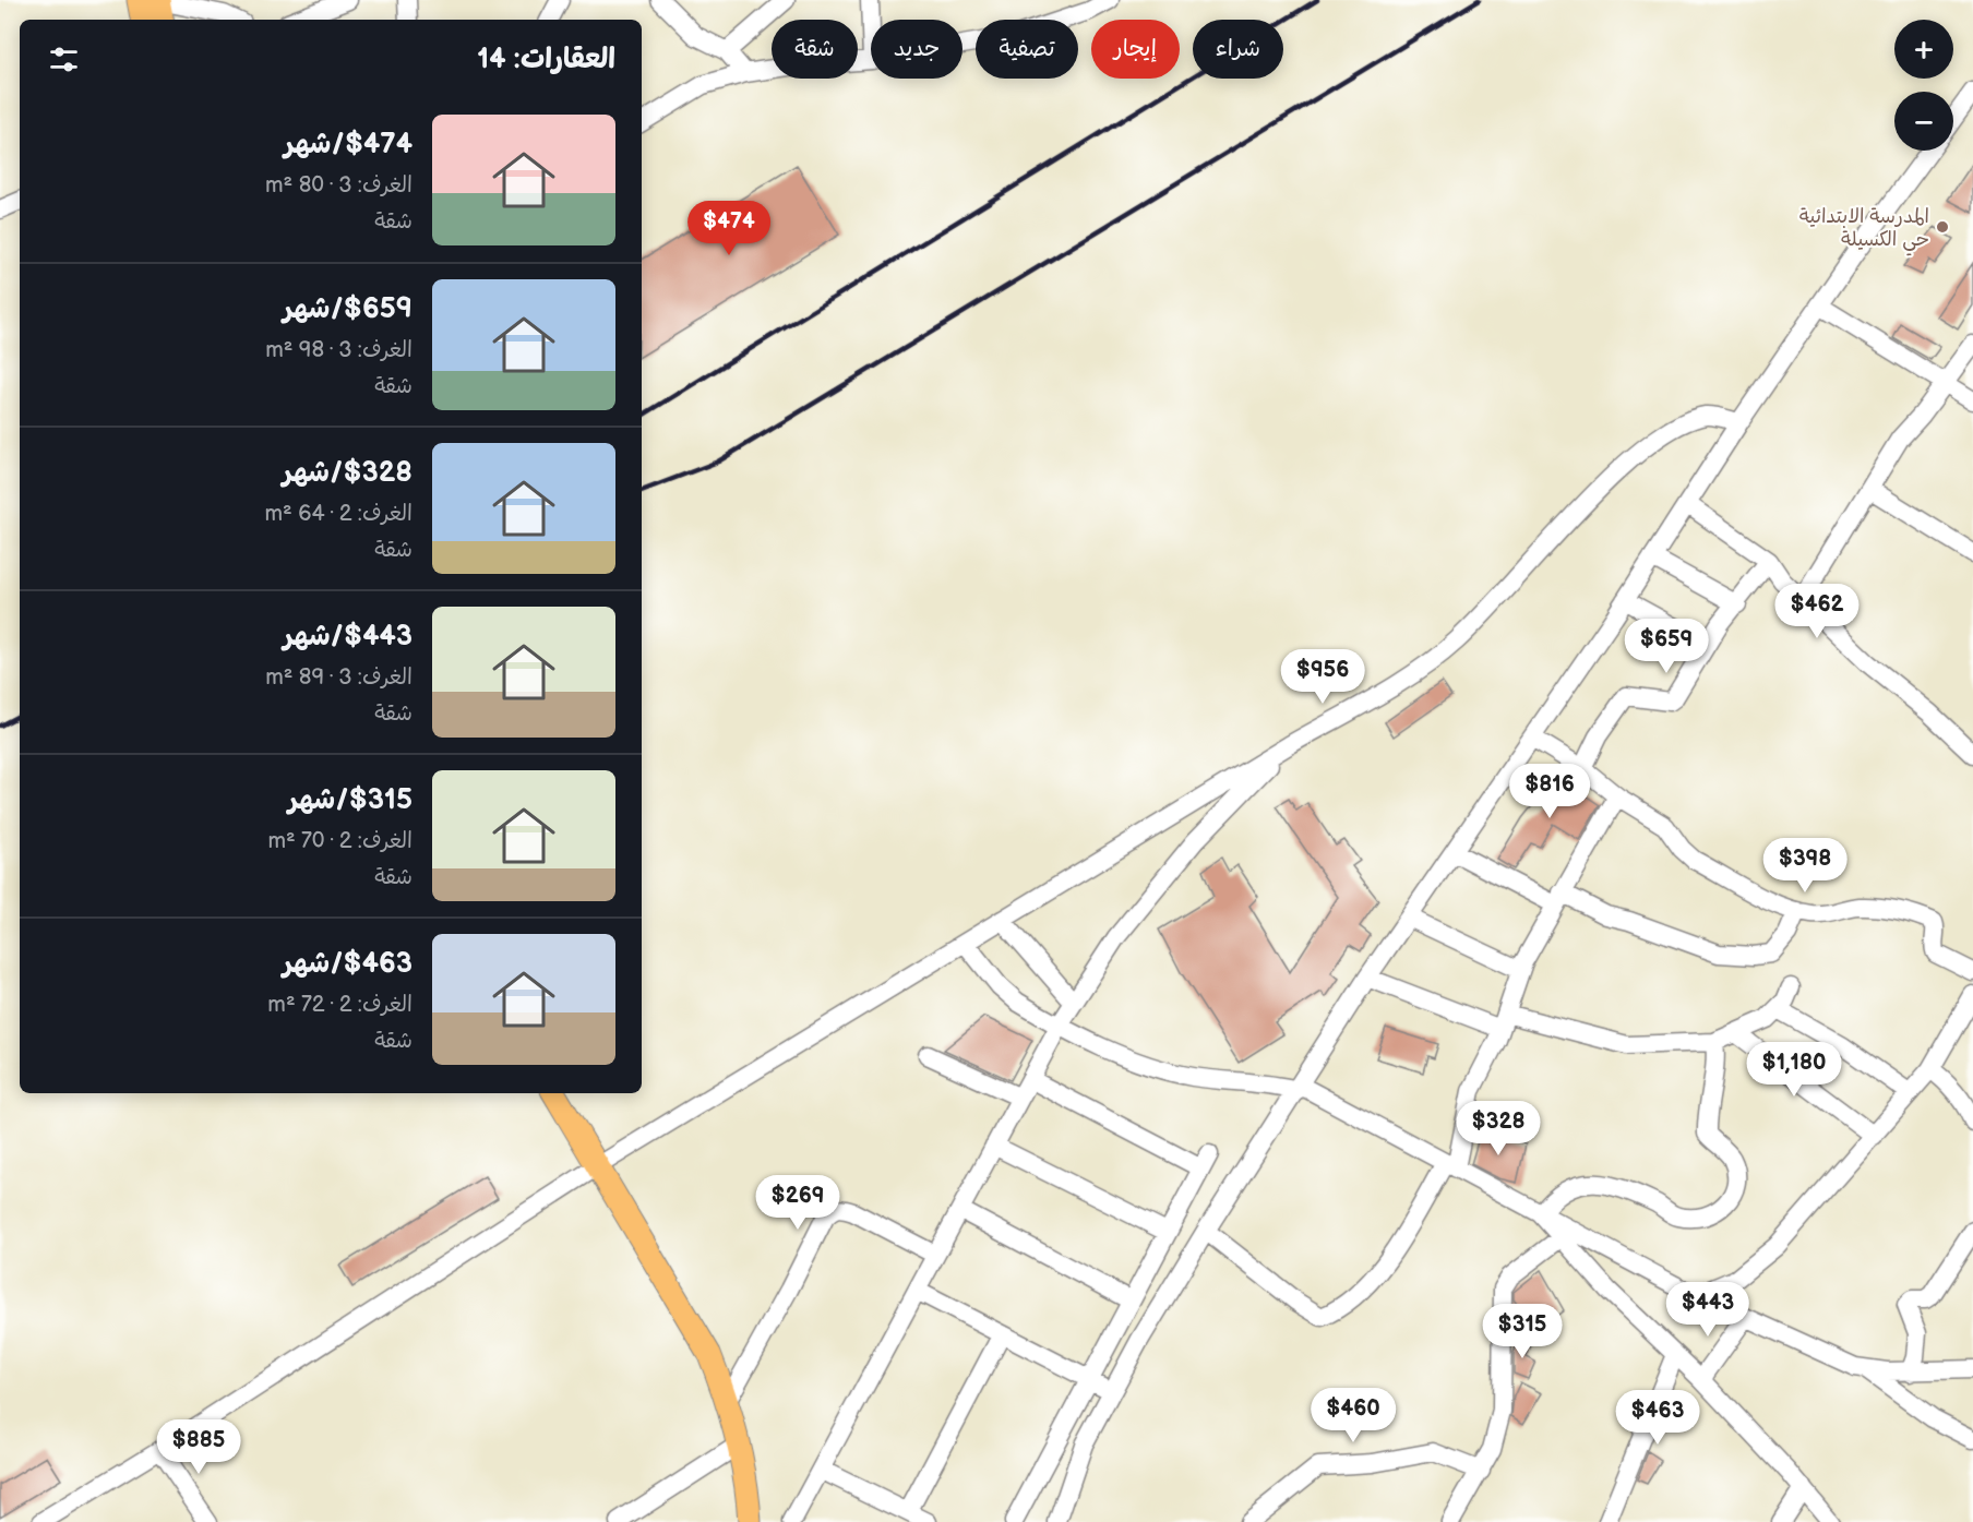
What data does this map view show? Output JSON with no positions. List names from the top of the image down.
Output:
{
  "places": ["المدرسة الابتدائية حي الكسيلة"],
  "page": {
    "map_buttons": ["+", "−"],
    "chip": [
      "شراء",
      "إيجار",
      "تصفية",
      "جديد",
      "شقة"
    ],
    "heading": "العقارات: 14",
    "list": [
      {
        "name": "$474/شهر",
        "note": "الغرف: 3 · 80 m² · شقة"
      },
      {
        "name": "$659/شهر",
        "note": "الغرف: 3 · 98 m² · شقة"
      },
      {
        "name": "$328/شهر",
        "note": "الغرف: 2 · 64 m² · شقة"
      },
      {
        "name": "$443/شهر",
        "note": "الغرف: 3 · 89 m² · شقة"
      },
      {
        "name": "$315/شهر",
        "note": "الغرف: 2 · 70 m² · شقة"
      },
      {
        "name": "$463/شهر",
        "note": "الغرف: 2 · 72 m² · شقة"
      }
    ],
    "price": [
      "$474",
      "$462",
      "$659",
      "$956",
      "$816",
      "$398",
      "$1,180",
      "$328",
      "$269",
      "$443",
      "$315",
      "$460",
      "$463",
      "$885"
    ]
  }
}
